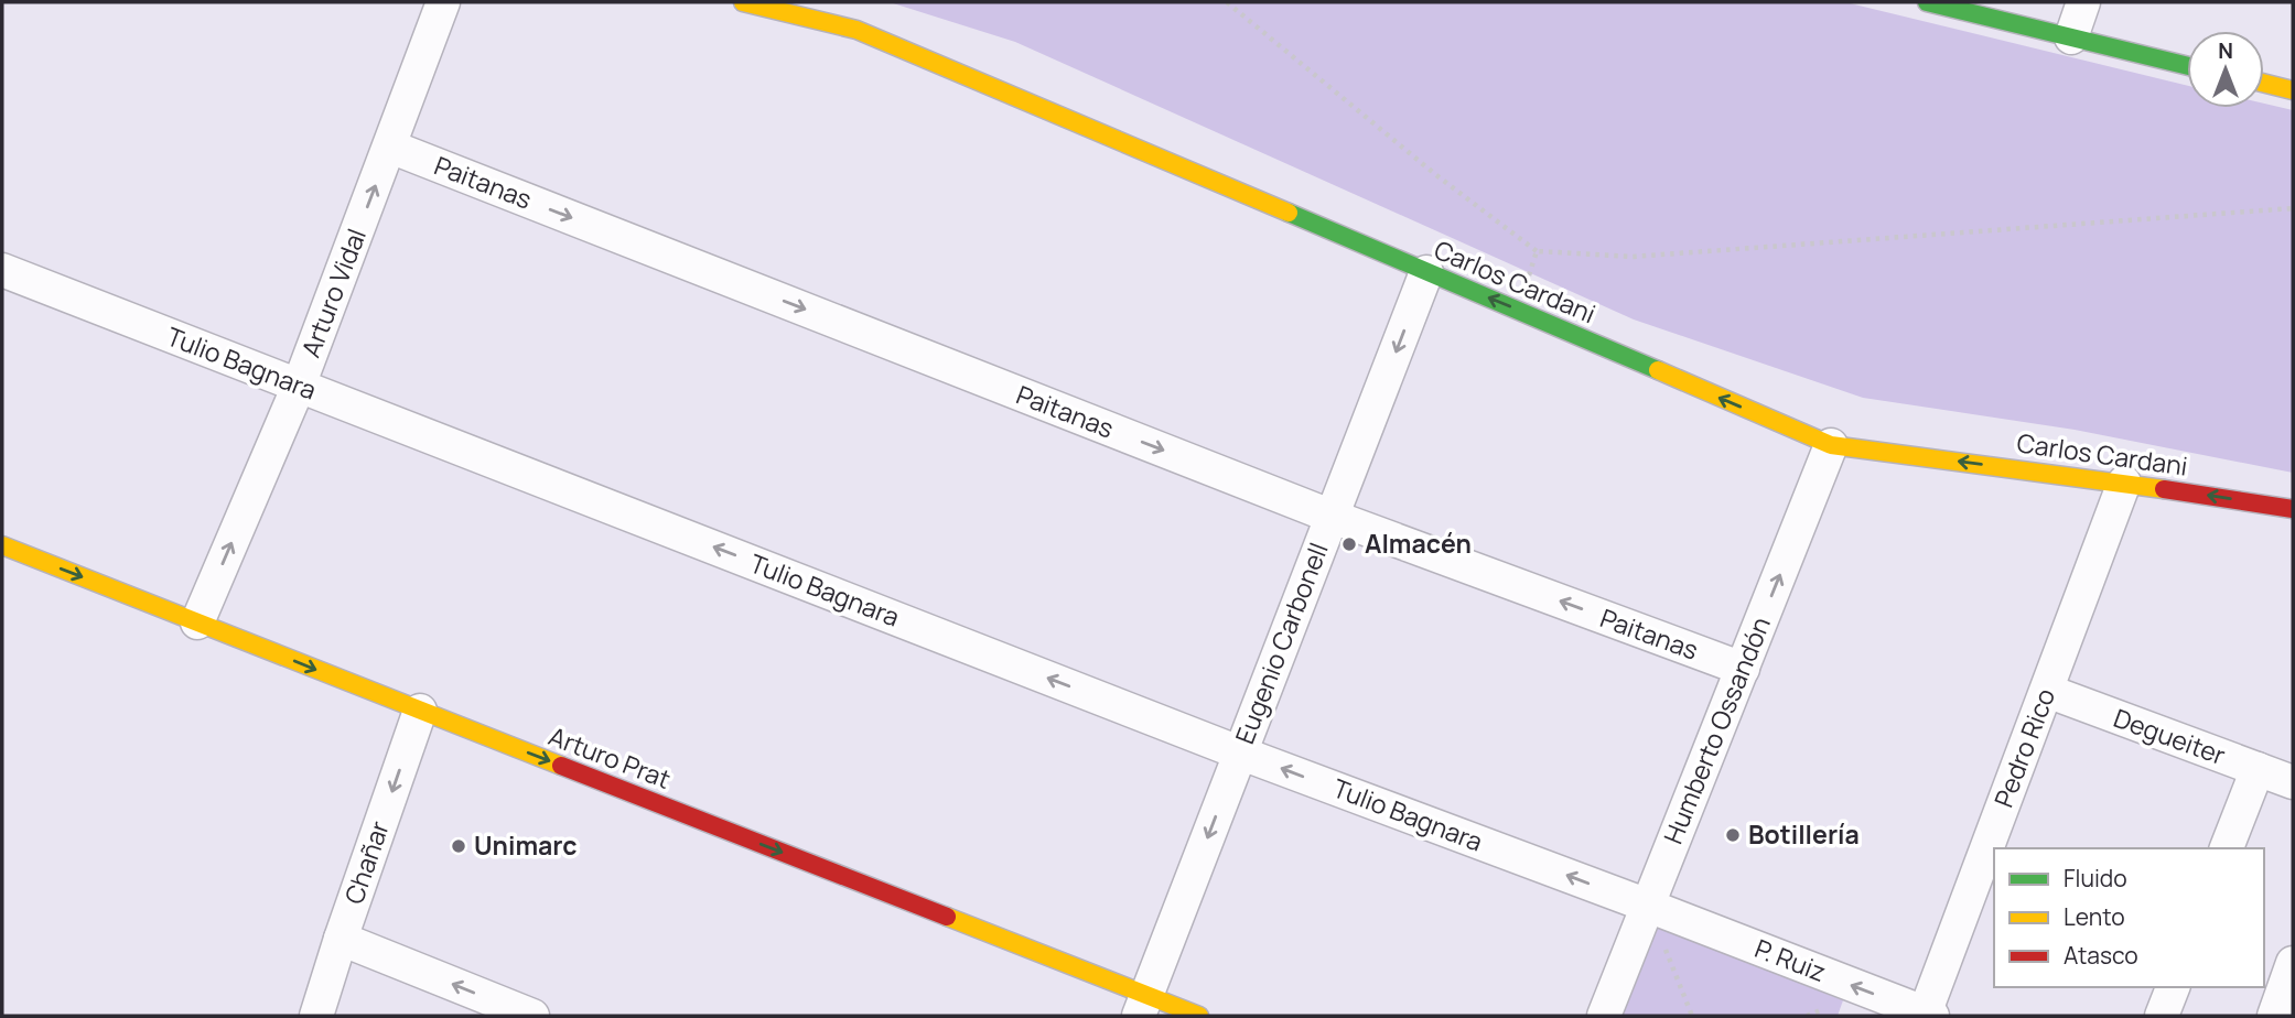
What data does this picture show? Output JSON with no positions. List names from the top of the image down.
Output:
{
  "streets": {
    "main road": ["Carlos Cardani", "Arturo Prat"],
    "street": [
      "Paitanas",
      "Arturo Vidal",
      "Tulio Bagnara",
      "Eugenio Carbonell",
      "Humberto Ossandón",
      "Degueiter",
      "Pedro Rico",
      "Chañar",
      "P. Ruiz"
    ]
  },
  "crossings": [
    ["Paitanas", "Arturo Vidal"],
    ["Paitanas", "Eugenio Carbonell"],
    ["Paitanas", "Humberto Ossandón"],
    ["Carlos Cardani", "Eugenio Carbonell"],
    ["Carlos Cardani", "Humberto Ossandón"],
    ["Carlos Cardani", "Pedro Rico"],
    ["Arturo Vidal", "Tulio Bagnara"],
    ["Arturo Vidal", "Arturo Prat"],
    ["Tulio Bagnara", "Eugenio Carbonell"],
    ["Tulio Bagnara", "Humberto Ossandón"],
    ["Tulio Bagnara", "P. Ruiz"],
    ["Eugenio Carbonell", "Arturo Prat"],
    ["Humberto Ossandón", "P. Ruiz"],
    ["Degueiter", "Pedro Rico"],
    ["Pedro Rico", "P. Ruiz"],
    ["Arturo Prat", "Chañar"]
  ],
  "one_way": [
    "Carlos Cardani",
    "Arturo Vidal",
    "Tulio Bagnara",
    "Eugenio Carbonell",
    "Humberto Ossandón",
    "Arturo Prat",
    "Chañar",
    "P. Ruiz"
  ],
  "places": ["Almacén", "Botillería", "Unimarc"],
  "legend": ["Fluido", "Lento", "Atasco"],
  "north": "top"
}
